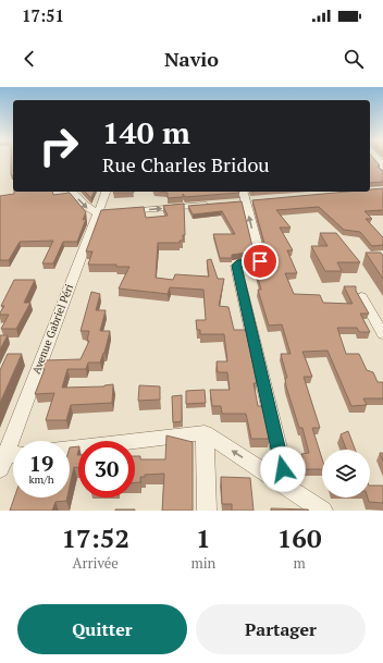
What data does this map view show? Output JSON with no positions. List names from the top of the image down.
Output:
{
  "streets": {
    "street": ["Avenue Gabriel Péri"]
  },
  "page": {
    "status": "17:51",
    "header": "Navio",
    "turn": ["140 m", "Rue Charles Bridou"],
    "speed": "19 km/h",
    "limit": "30",
    "eta": [
      "17:52",
      "Arrivée",
      "1",
      "min",
      "160",
      "m"
    ],
    "buttons": ["Quitter", "Partager"]
  }
}
